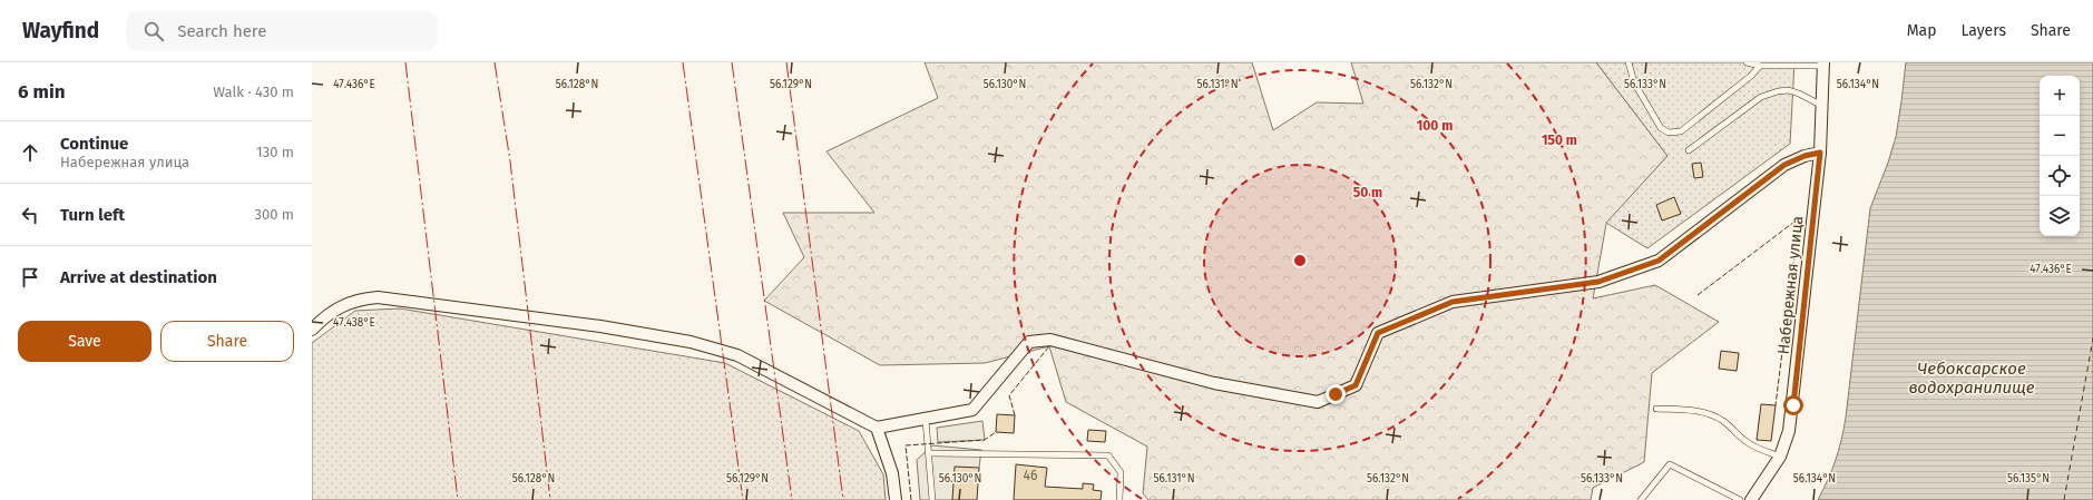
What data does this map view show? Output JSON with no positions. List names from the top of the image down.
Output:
{
  "streets": {
    "street": ["Набережная улица"]
  },
  "water": ["Чебоксарское водохранилище"],
  "house_numbers": ["46"],
  "page": {
    "header": "Wayfind",
    "search": "Search here",
    "nav": ["Map", "Layers", "Share"],
    "heading": ["6 min", "Walk · 430 m"],
    "map_buttons": ["+", "−"],
    "list": [
      ["Continue", "Набережная улица", "130 m"],
      ["Turn left", "300 m"],
      "Arrive at destination"
    ],
    "buttons": ["Save", "Share"]
  },
  "coordinates": [
    "47.436°E",
    "56.128°N",
    "56.129°N",
    "56.130°N",
    "56.131°N",
    "56.132°N",
    "56.133°N",
    "56.134°N",
    "47.438°E",
    "56.135°N"
  ],
  "rings": ["100 m", "150 m", "50 m"]
}
